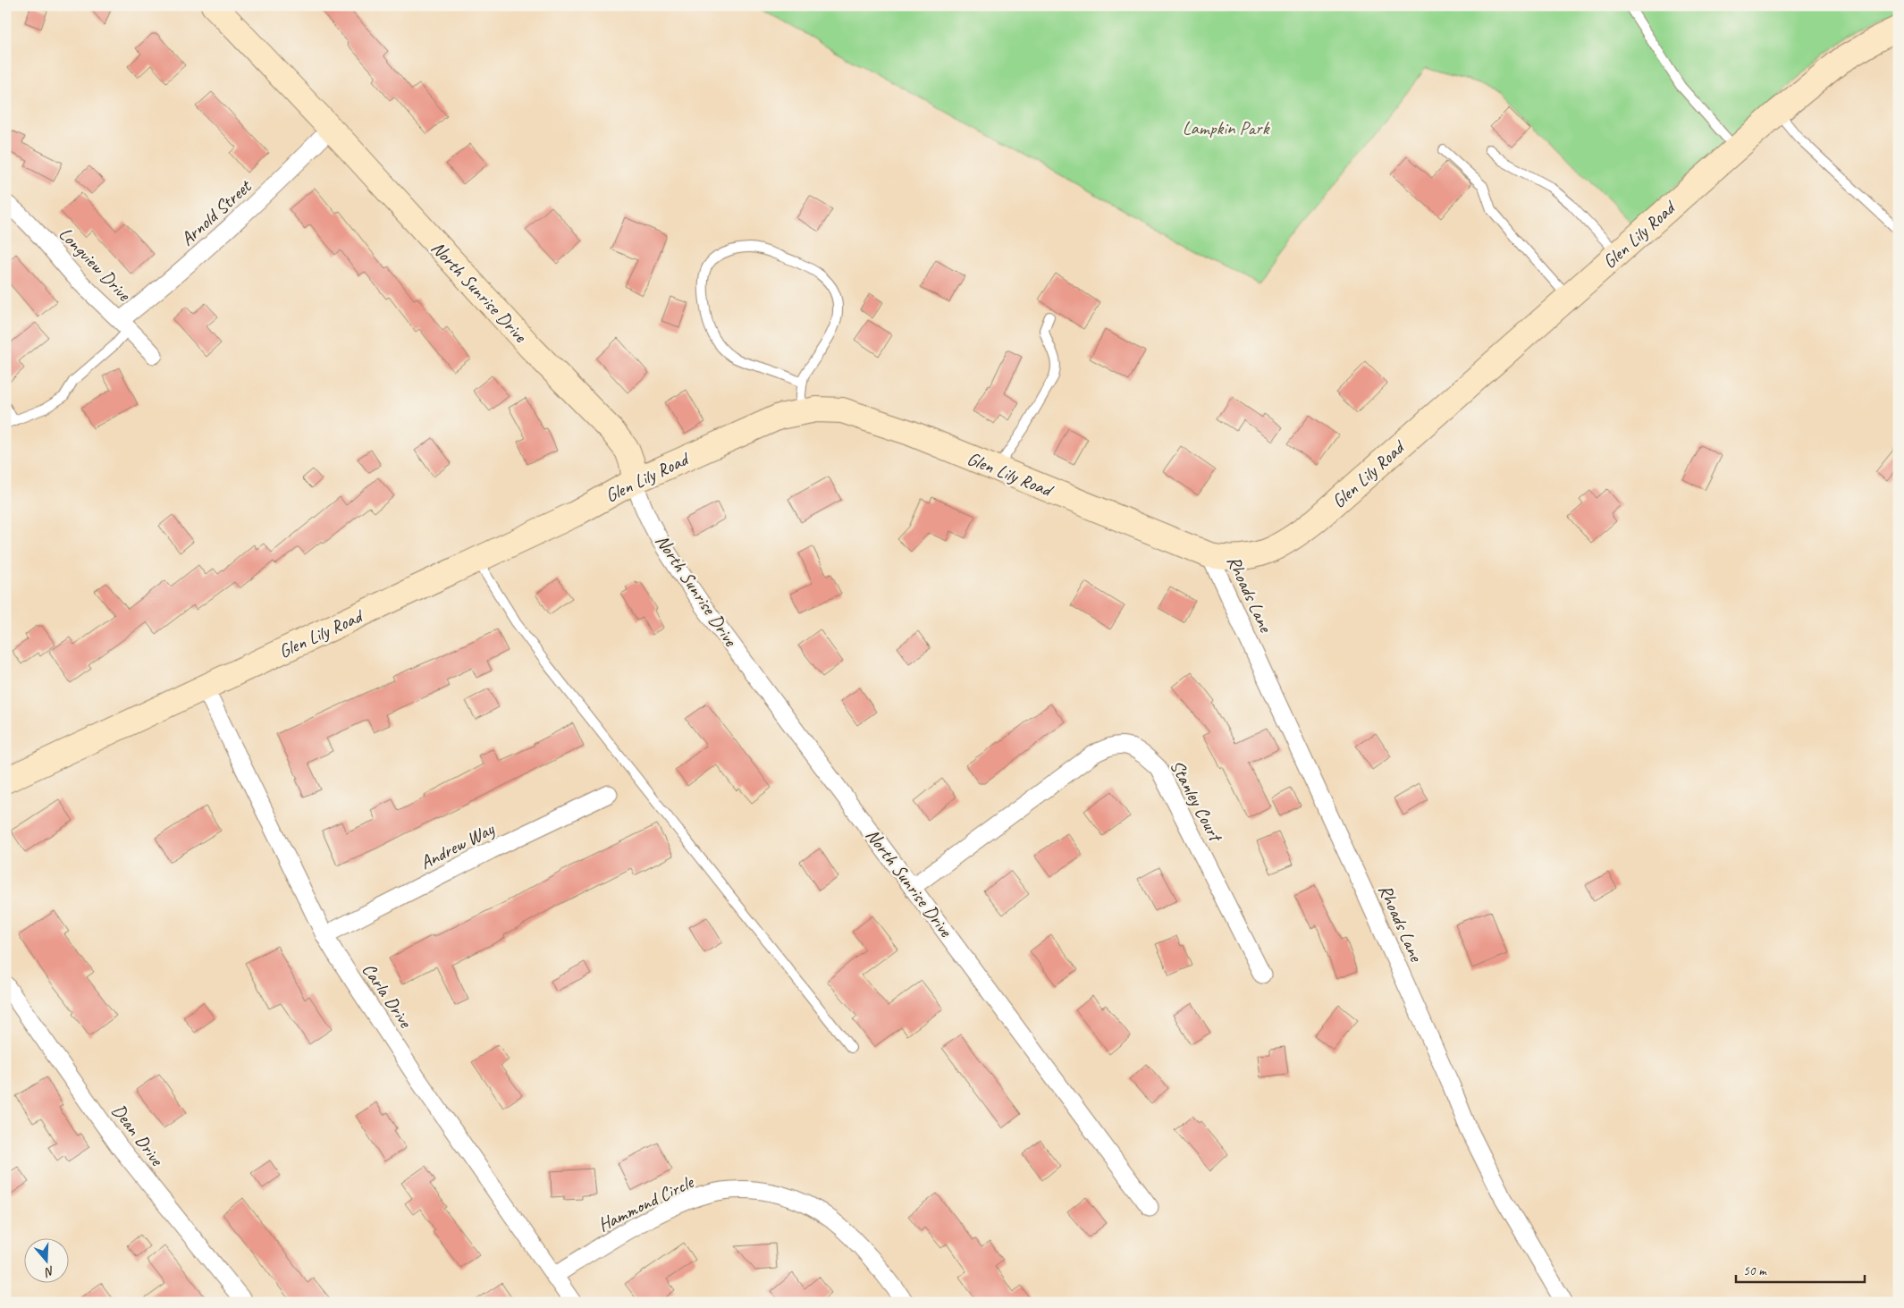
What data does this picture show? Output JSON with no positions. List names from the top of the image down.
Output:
{
  "streets": {
    "street": [
      "Arnold Street",
      "Glen Lily Road",
      "Longview Drive",
      "North Sunrise Drive",
      "Rhoads Lane",
      "Stanley Court",
      "Andrew Way",
      "Carla Drive",
      "Dean Drive",
      "Hammond Circle"
    ]
  },
  "crossings": [
    ["Arnold Street", "Longview Drive"],
    ["Arnold Street", "North Sunrise Drive"],
    ["Glen Lily Road", "North Sunrise Drive"],
    ["Glen Lily Road", "Rhoads Lane"],
    ["Glen Lily Road", "Carla Drive"],
    ["North Sunrise Drive", "Stanley Court"],
    ["Andrew Way", "Carla Drive"],
    ["Carla Drive", "Hammond Circle"]
  ],
  "parks": ["Lampkin Park"],
  "scale_bar": "50 m",
  "north": "bottom"
}
